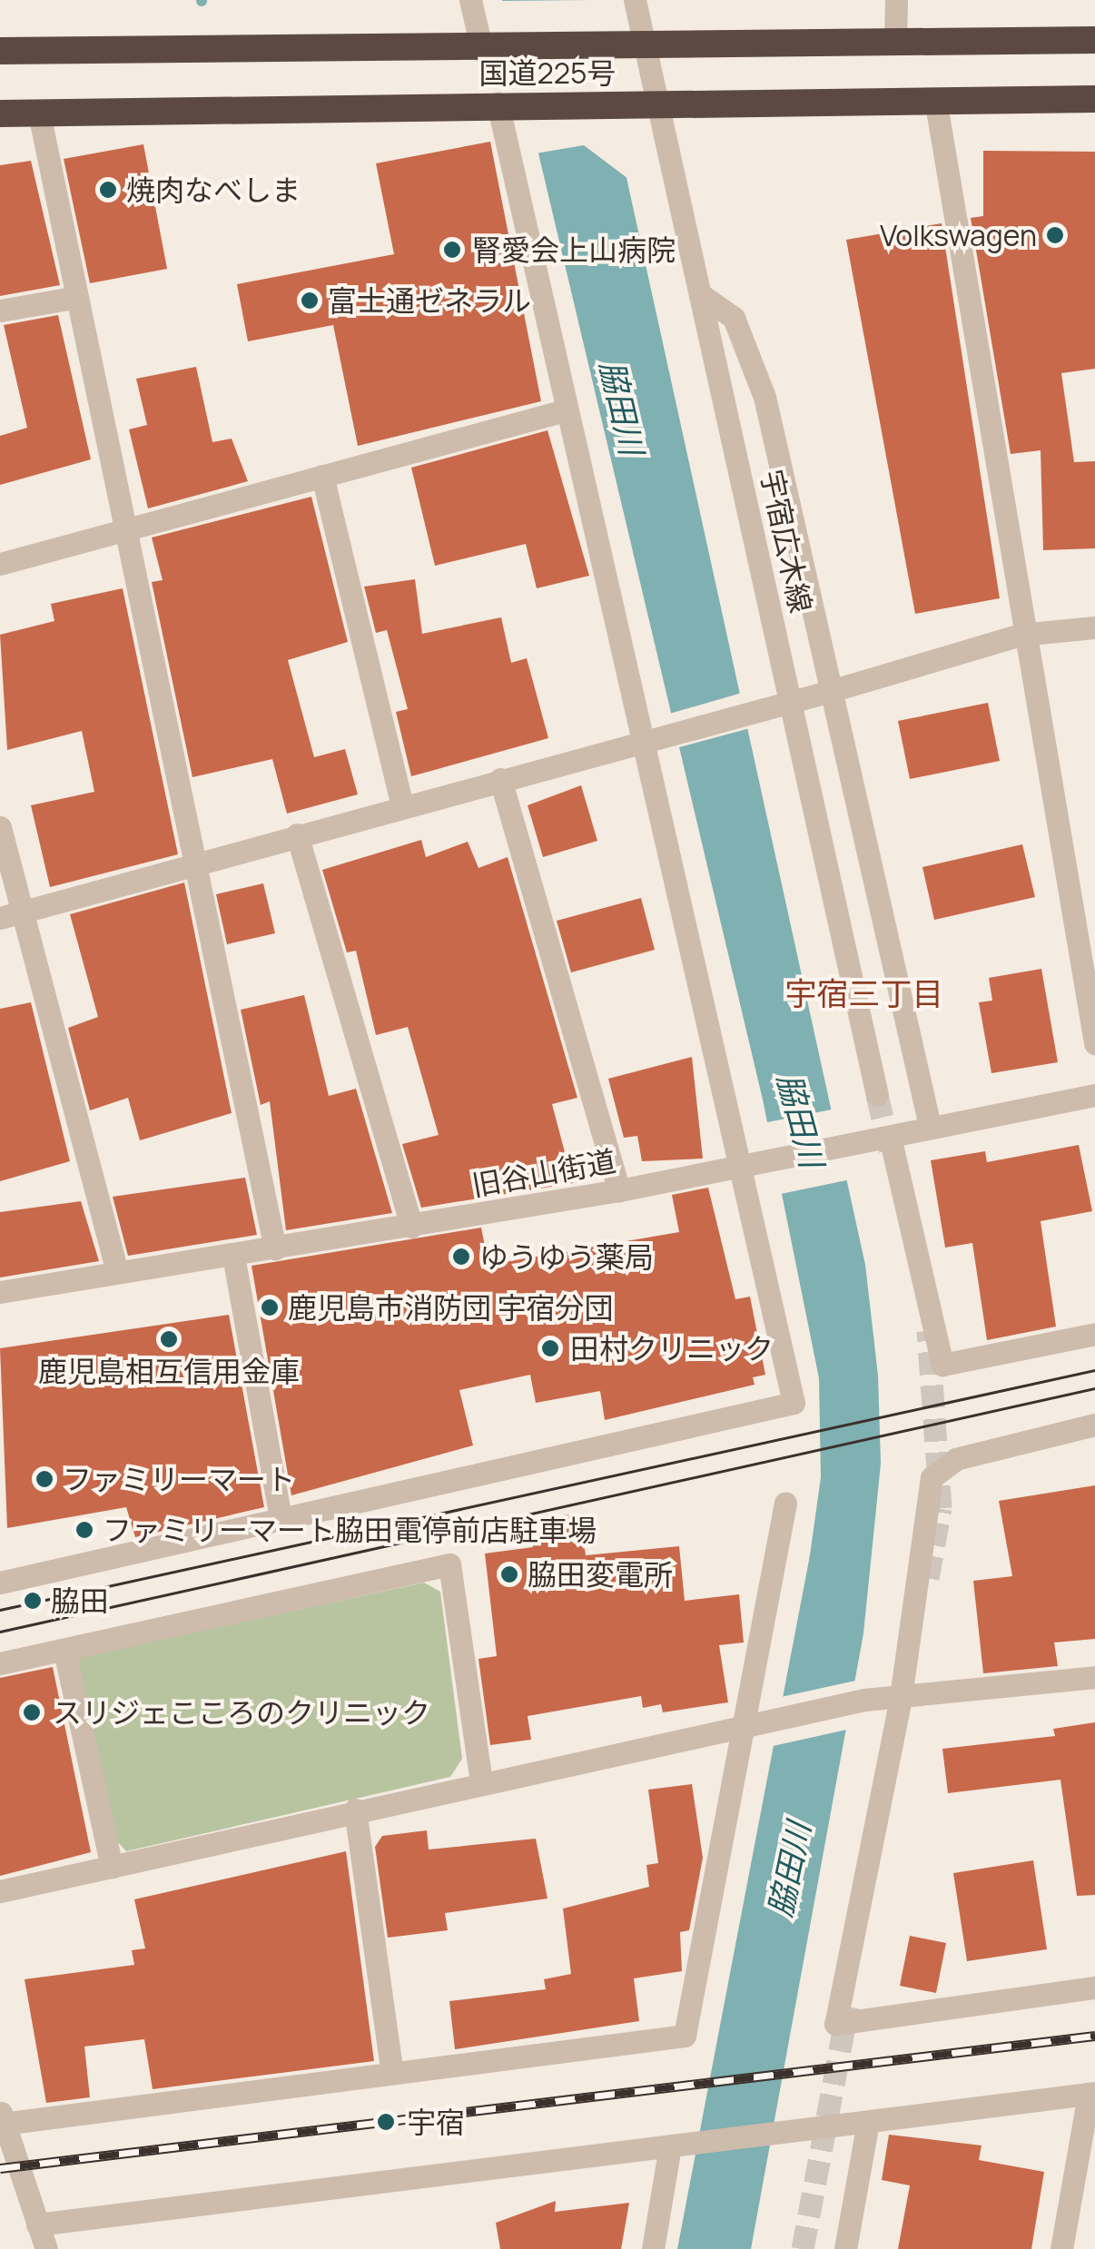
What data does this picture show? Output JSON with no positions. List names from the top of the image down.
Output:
{
  "streets": {
    "highway": ["国道225号"],
    "street": ["宇宿広木線", "旧谷山街道"]
  },
  "crossings": [
    ["国道225号", "宇宿広木線"]
  ],
  "districts": ["宇宿三丁目"],
  "water": ["脇田川"],
  "places": [
    "焼肉なべしま",
    "Volkswagen",
    "腎愛会上山病院",
    "富士通ゼネラル",
    "ゆうゆう薬局",
    "鹿児島市消防団 宇宿分団",
    "鹿児島相互信用金庫",
    "田村クリニック",
    "ファミリーマート",
    "ファミリーマート脇田電停前店駐車場",
    "脇田変電所",
    "脇田",
    "スリジェこころのクリニック",
    "宇宿"
  ]
}
